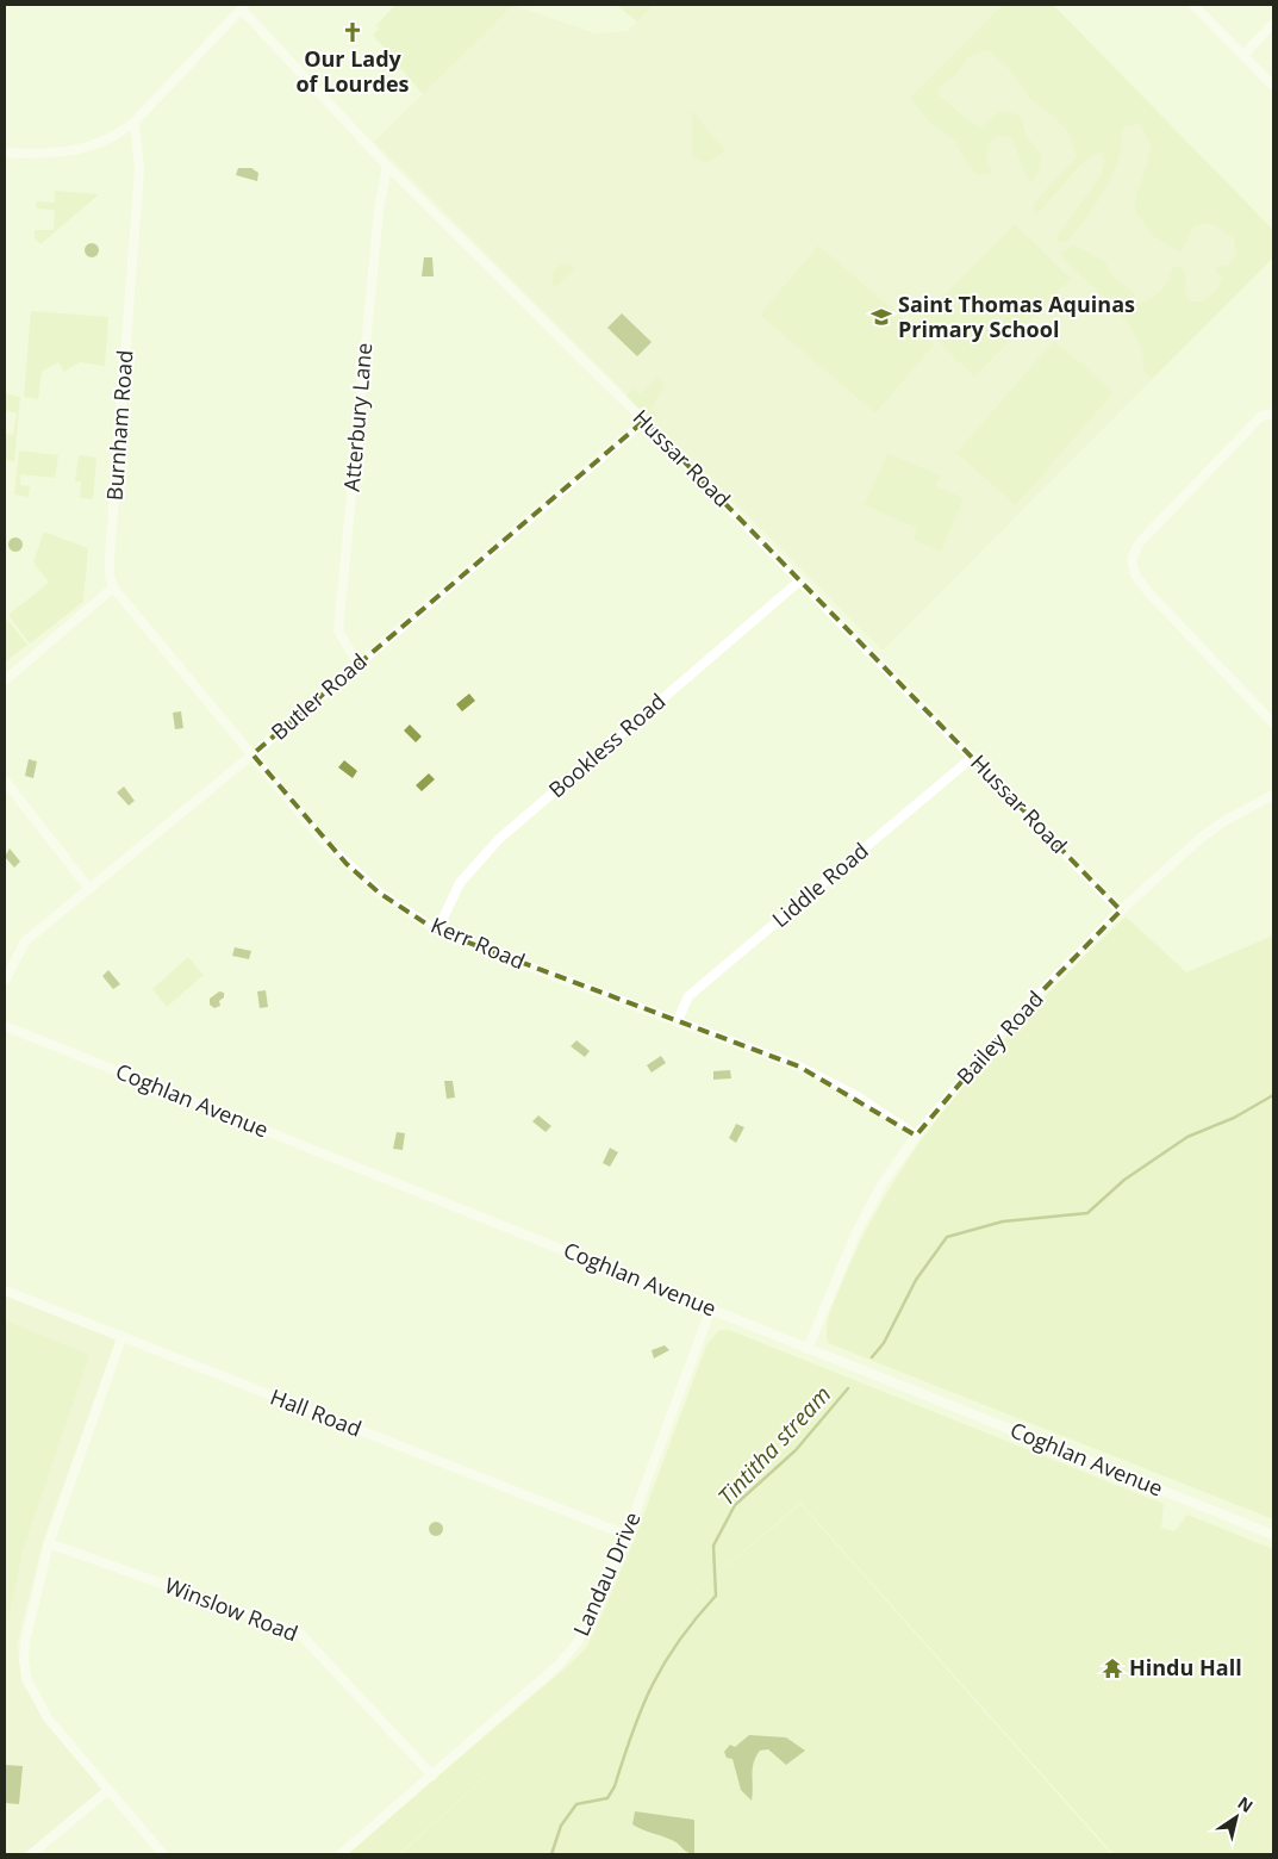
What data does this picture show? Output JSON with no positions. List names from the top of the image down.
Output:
{
  "streets": {
    "street": [
      "Atterbury Lane",
      "Burnham Road",
      "Hussar Road",
      "Butler Road",
      "Bookless Road",
      "Liddle Road",
      "Kerr Road",
      "Bailey Road",
      "Coghlan Avenue",
      "Hall Road",
      "Landau Drive",
      "Winslow Road"
    ]
  },
  "crossings": [
    ["Atterbury Lane", "Hussar Road"],
    ["Atterbury Lane", "Butler Road"],
    ["Burnham Road", "Kerr Road"],
    ["Hussar Road", "Butler Road"],
    ["Hussar Road", "Bookless Road"],
    ["Hussar Road", "Liddle Road"],
    ["Hussar Road", "Bailey Road"],
    ["Butler Road", "Kerr Road"],
    ["Bookless Road", "Kerr Road"],
    ["Liddle Road", "Kerr Road"],
    ["Kerr Road", "Bailey Road"],
    ["Bailey Road", "Coghlan Avenue"],
    ["Coghlan Avenue", "Landau Drive"],
    ["Hall Road", "Landau Drive"],
    ["Landau Drive", "Winslow Road"]
  ],
  "water": ["Tintitha stream"],
  "places": {
    "church": ["Our Lady of Lourdes"],
    "school or university": ["Saint Thomas Aquinas Primary School"],
    "temple": ["Hindu Hall"]
  },
  "north": "top right"
}
